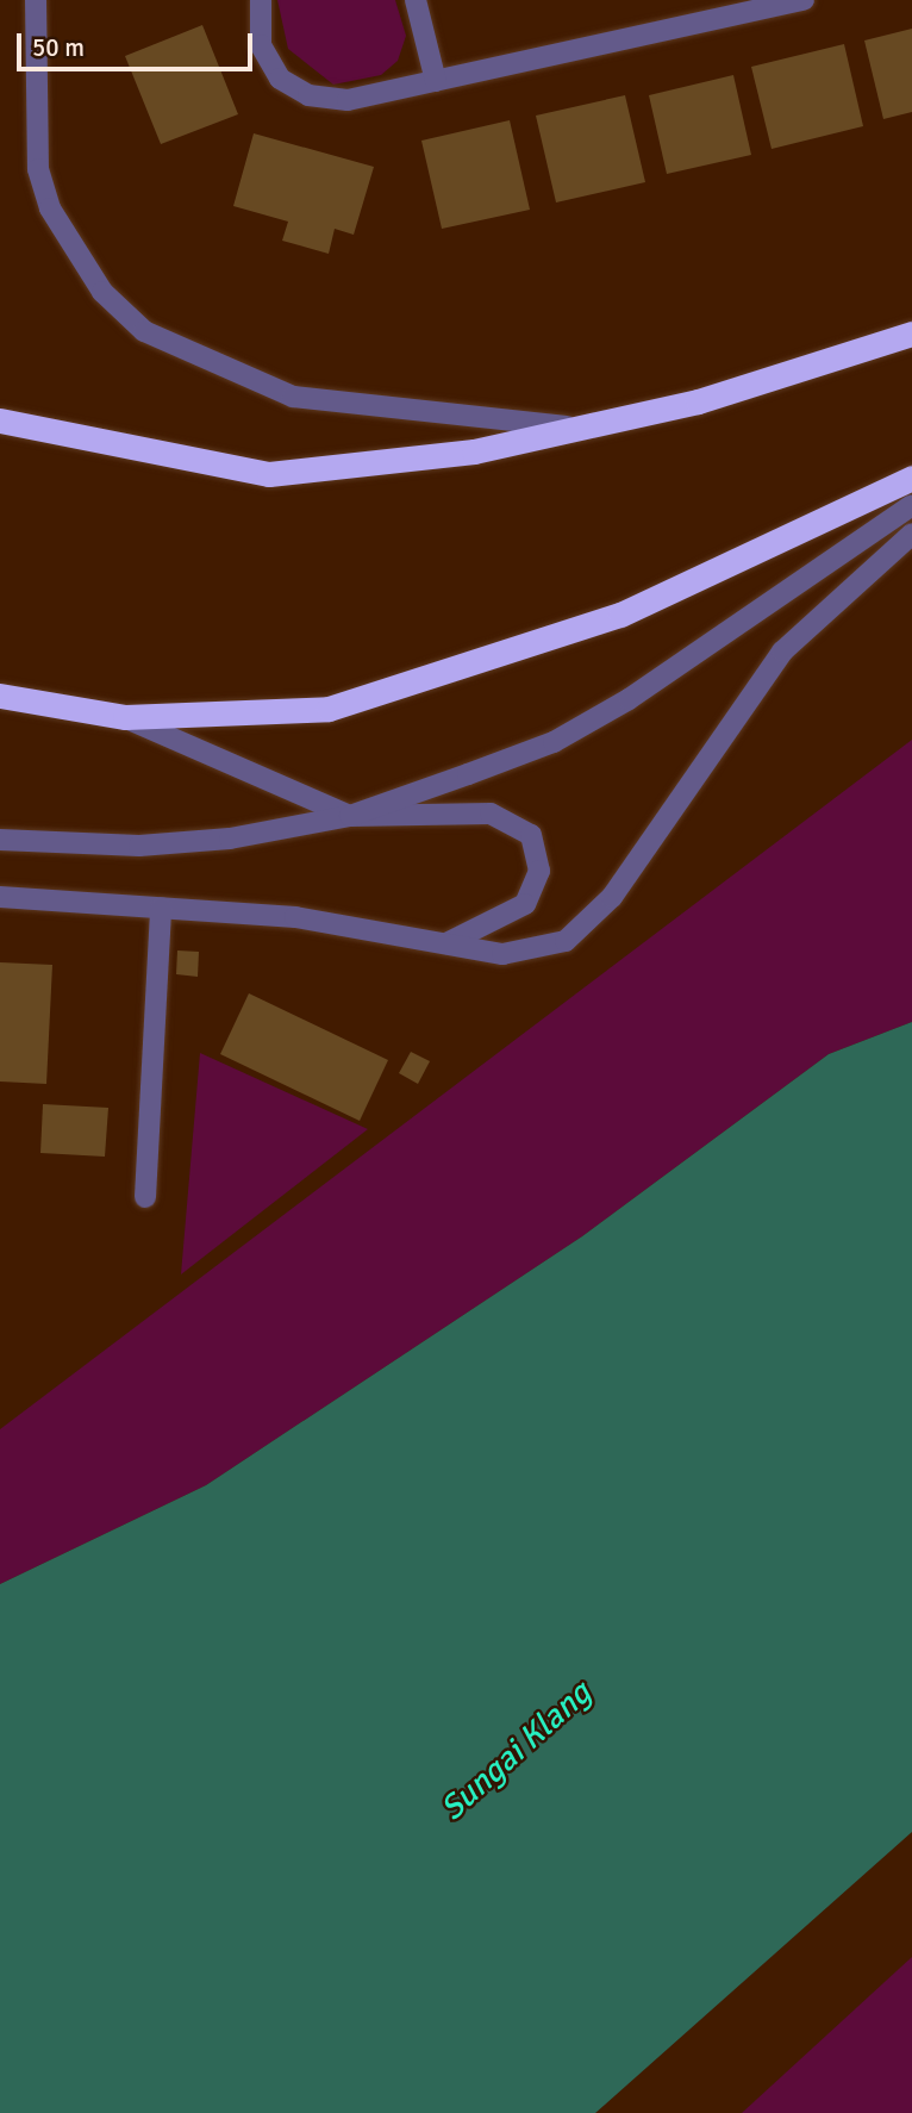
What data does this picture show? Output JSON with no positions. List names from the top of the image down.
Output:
{
  "water": ["Sungai Klang"],
  "scale_bar": "50 m"
}
